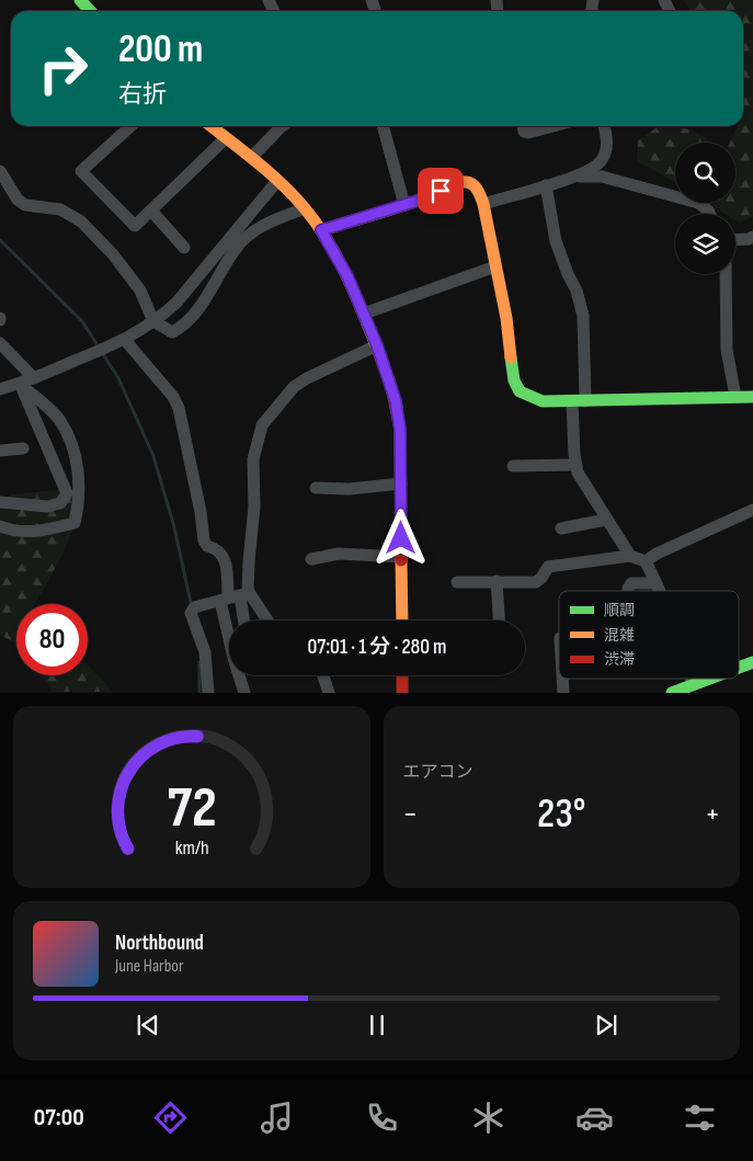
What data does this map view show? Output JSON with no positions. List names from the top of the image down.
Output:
{
  "legend": ["順調", "混雑", "渋滞"],
  "page": {
    "turn": ["200 m", "右折"],
    "limit": "80",
    "trip": "07:01 · 1 分 · 280 m",
    "tile": "エアコン",
    "heat": ["−", "23°", "+"],
    "song": ["Northbound", "June Harbor"],
    "tabs": "07:00",
    "gauge": ["72", "km/h"]
  }
}
